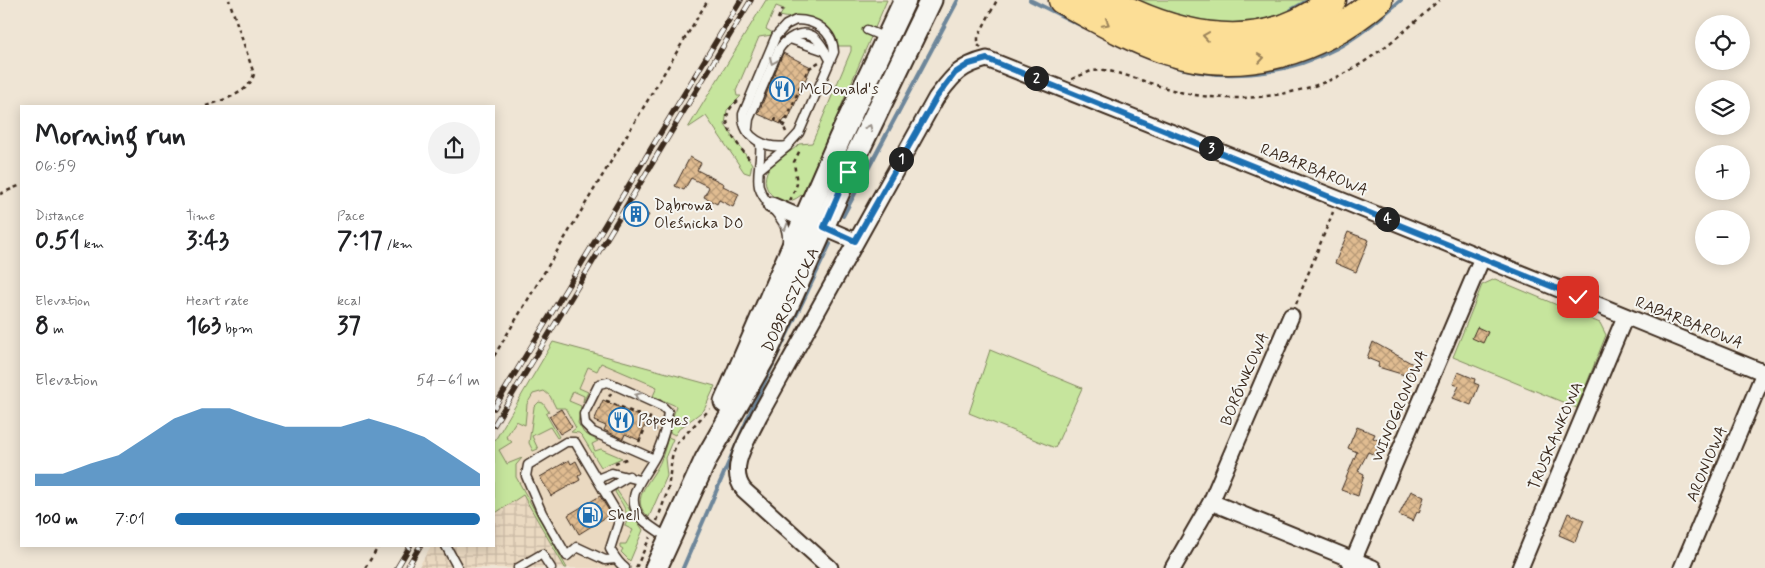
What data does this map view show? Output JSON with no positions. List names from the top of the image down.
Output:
{
  "streets": {
    "main road": ["DOBROSZYCKA"],
    "street": [
      "RABARBAROWA",
      "BORÓWKOWA",
      "WINOGRONOWA",
      "TRUSKAWKOWA",
      "ARONIOWA"
    ]
  },
  "crossings": [
    ["RABARBAROWA", "WINOGRONOWA"],
    ["RABARBAROWA", "TRUSKAWKOWA"],
    ["RABARBAROWA", "ARONIOWA"]
  ],
  "places": {
    "restaurant": ["McDonald's", "Popeyes"],
    "building": ["Dąbrowa Oleśnicka DO"],
    "fuel station": ["Shell"]
  },
  "page": {
    "map_buttons": ["+", "−"],
    "pins": [
      "2",
      "3",
      "1",
      "4"
    ],
    "heading": ["Morning run", "06:59"],
    "stats": [
      ["Distance", "0.51 km"],
      ["Time", "3:43"],
      ["Pace", "7:17 /km"],
      ["Elevation", "8 m"],
      ["Heart rate", "163 bpm"],
      ["kcal", "37"]
    ],
    "chart": ["Elevation", "54–61 m"],
    "list": [
      {
        "name": "100 m",
        "note": "7:01"
      }
    ]
  }
}
